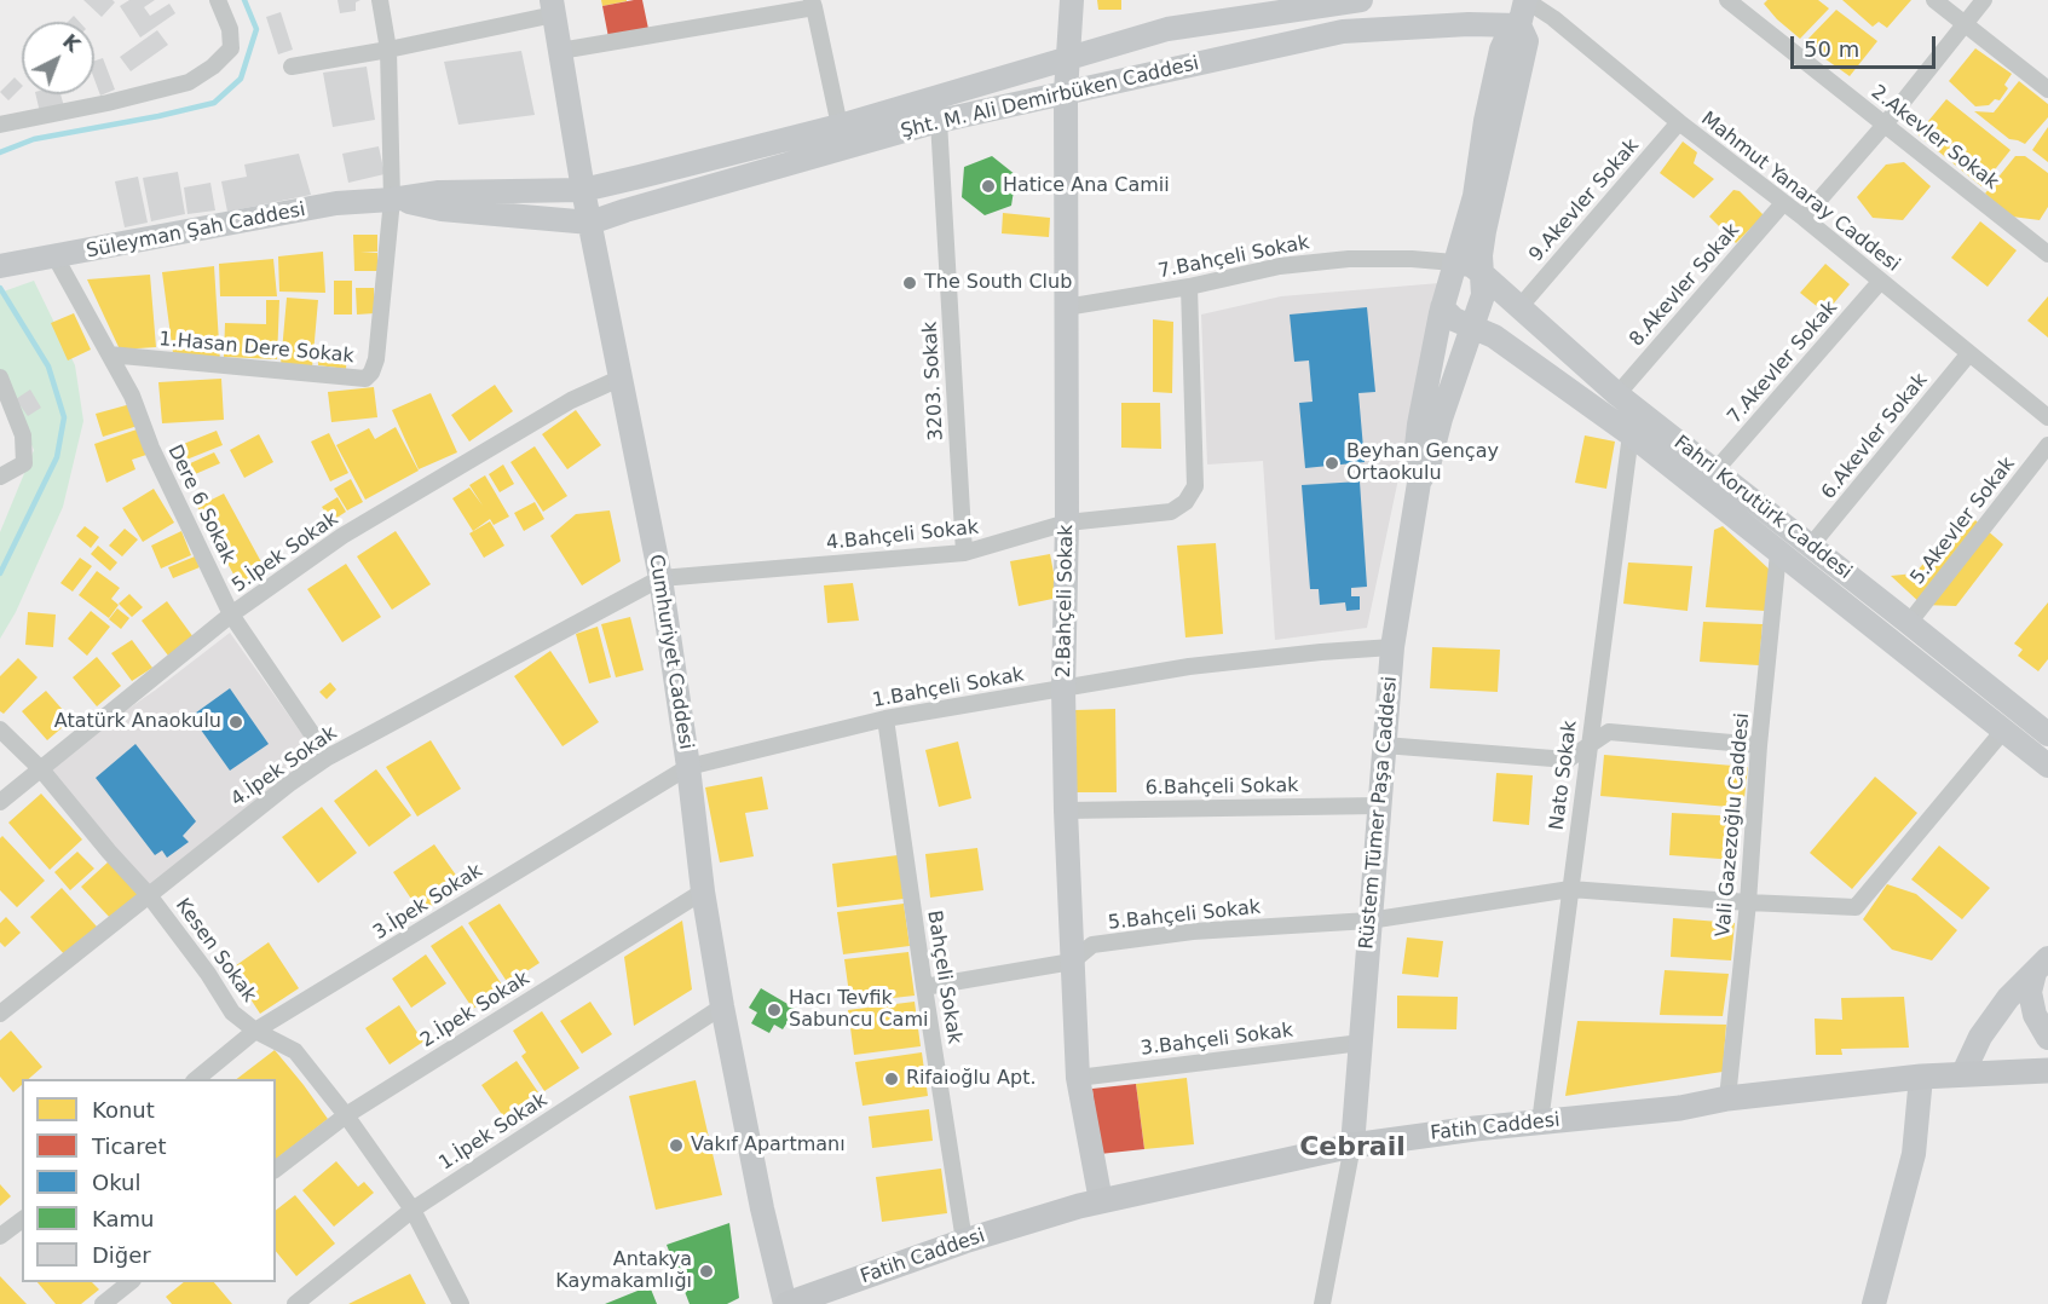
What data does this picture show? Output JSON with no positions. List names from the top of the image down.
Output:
{
  "streets": {
    "main road": ["Fatih Caddesi"],
    "street": [
      "Şht. M. Ali Demirbüken Caddesi",
      "2.Akevler Sokak",
      "Mahmut Yanaray Caddesi",
      "9.Akevler Sokak",
      "Süleyman Şah Caddesi",
      "7.Bahçeli Sokak",
      "8.Akevler Sokak",
      "1.Hasan Dere Sokak",
      "7.Akevler Sokak",
      "3203. Sokak",
      "6.Akevler Sokak",
      "Dere 6 Sokak",
      "Fahri Korutürk Caddesi",
      "5.Akevler Sokak",
      "4.Bahçeli Sokak",
      "5.İpek Sokak",
      "2.Bahçeli Sokak",
      "Cumhuriyet Caddesi",
      "1.Bahçeli Sokak",
      "4.İpek Sokak",
      "Nato Sokak",
      "6.Bahçeli Sokak",
      "Rüstem Tümer Paşa Caddesi",
      "Vali Gazezoğlu Caddesi",
      "3.İpek Sokak",
      "5.Bahçeli Sokak",
      "Kesen Sokak",
      "Bahçeli Sokak",
      "2.İpek Sokak",
      "3.Bahçeli Sokak",
      "1.İpek Sokak"
    ]
  },
  "crossings": [
    ["Şht. M. Ali Demirbüken Caddesi", "Süleyman Şah Caddesi"],
    ["Şht. M. Ali Demirbüken Caddesi", "3203. Sokak"],
    ["Şht. M. Ali Demirbüken Caddesi", "2.Bahçeli Sokak"],
    ["Şht. M. Ali Demirbüken Caddesi", "Cumhuriyet Caddesi"],
    ["Şht. M. Ali Demirbüken Caddesi", "Rüstem Tümer Paşa Caddesi"],
    ["Mahmut Yanaray Caddesi", "9.Akevler Sokak"],
    ["Mahmut Yanaray Caddesi", "8.Akevler Sokak"],
    ["Mahmut Yanaray Caddesi", "7.Akevler Sokak"],
    ["Mahmut Yanaray Caddesi", "6.Akevler Sokak"],
    ["Mahmut Yanaray Caddesi", "Rüstem Tümer Paşa Caddesi"],
    ["9.Akevler Sokak", "Fahri Korutürk Caddesi"],
    ["Süleyman Şah Caddesi", "1.Hasan Dere Sokak"],
    ["Süleyman Şah Caddesi", "Dere 6 Sokak"],
    ["Süleyman Şah Caddesi", "Cumhuriyet Caddesi"],
    ["7.Bahçeli Sokak", "4.Bahçeli Sokak"],
    ["7.Bahçeli Sokak", "2.Bahçeli Sokak"],
    ["7.Bahçeli Sokak", "Rüstem Tümer Paşa Caddesi"],
    ["8.Akevler Sokak", "Fahri Korutürk Caddesi"],
    ["1.Hasan Dere Sokak", "Dere 6 Sokak"],
    ["7.Akevler Sokak", "Fahri Korutürk Caddesi"],
    ["3203. Sokak", "4.Bahçeli Sokak"],
    ["6.Akevler Sokak", "Fahri Korutürk Caddesi"],
    ["Dere 6 Sokak", "5.İpek Sokak"],
    ["Dere 6 Sokak", "4.İpek Sokak"],
    ["Fahri Korutürk Caddesi", "5.Akevler Sokak"],
    ["Fahri Korutürk Caddesi", "Nato Sokak"],
    ["Fahri Korutürk Caddesi", "Rüstem Tümer Paşa Caddesi"],
    ["Fahri Korutürk Caddesi", "Vali Gazezoğlu Caddesi"],
    ["Fahri Korutürk Caddesi", "5.Bahçeli Sokak"],
    ["4.Bahçeli Sokak", "2.Bahçeli Sokak"],
    ["4.Bahçeli Sokak", "Cumhuriyet Caddesi"],
    ["4.Bahçeli Sokak", "4.İpek Sokak"],
    ["5.İpek Sokak", "Cumhuriyet Caddesi"],
    ["5.İpek Sokak", "Kesen Sokak"],
    ["2.Bahçeli Sokak", "1.Bahçeli Sokak"],
    ["2.Bahçeli Sokak", "6.Bahçeli Sokak"],
    ["2.Bahçeli Sokak", "5.Bahçeli Sokak"],
    ["2.Bahçeli Sokak", "3.Bahçeli Sokak"],
    ["2.Bahçeli Sokak", "Fatih Caddesi"],
    ["Cumhuriyet Caddesi", "1.Bahçeli Sokak"],
    ["Cumhuriyet Caddesi", "4.İpek Sokak"],
    ["Cumhuriyet Caddesi", "3.İpek Sokak"],
    ["Cumhuriyet Caddesi", "2.İpek Sokak"],
    ["Cumhuriyet Caddesi", "Fatih Caddesi"],
    ["Cumhuriyet Caddesi", "1.İpek Sokak"],
    ["1.Bahçeli Sokak", "Rüstem Tümer Paşa Caddesi"],
    ["1.Bahçeli Sokak", "3.İpek Sokak"],
    ["1.Bahçeli Sokak", "Bahçeli Sokak"],
    ["4.İpek Sokak", "Kesen Sokak"],
    ["Nato Sokak", "5.Bahçeli Sokak"],
    ["Nato Sokak", "Fatih Caddesi"],
    ["6.Bahçeli Sokak", "Rüstem Tümer Paşa Caddesi"],
    ["Rüstem Tümer Paşa Caddesi", "5.Bahçeli Sokak"],
    ["Rüstem Tümer Paşa Caddesi", "3.Bahçeli Sokak"],
    ["Rüstem Tümer Paşa Caddesi", "Fatih Caddesi"],
    ["Vali Gazezoğlu Caddesi", "5.Bahçeli Sokak"],
    ["Vali Gazezoğlu Caddesi", "Fatih Caddesi"],
    ["3.İpek Sokak", "Kesen Sokak"],
    ["5.Bahçeli Sokak", "Bahçeli Sokak"],
    ["Kesen Sokak", "2.İpek Sokak"],
    ["Kesen Sokak", "1.İpek Sokak"],
    ["Bahçeli Sokak", "Fatih Caddesi"]
  ],
  "districts": ["Cebrail"],
  "places": [
    "Hatice Ana Camii",
    "The South Club",
    "Beyhan Gençay Ortaokulu",
    "Atatürk Anaokulu",
    "Hacı Tevfik Sabuncu Cami",
    "Rifaioğlu Apt.",
    "Vakıf Apartmanı",
    "Antakya Kaymakamlığı"
  ],
  "legend": [
    "Konut",
    "Ticaret",
    "Okul",
    "Kamu",
    "Diğer"
  ],
  "scale_bar": "50 m",
  "north": "top right"
}
